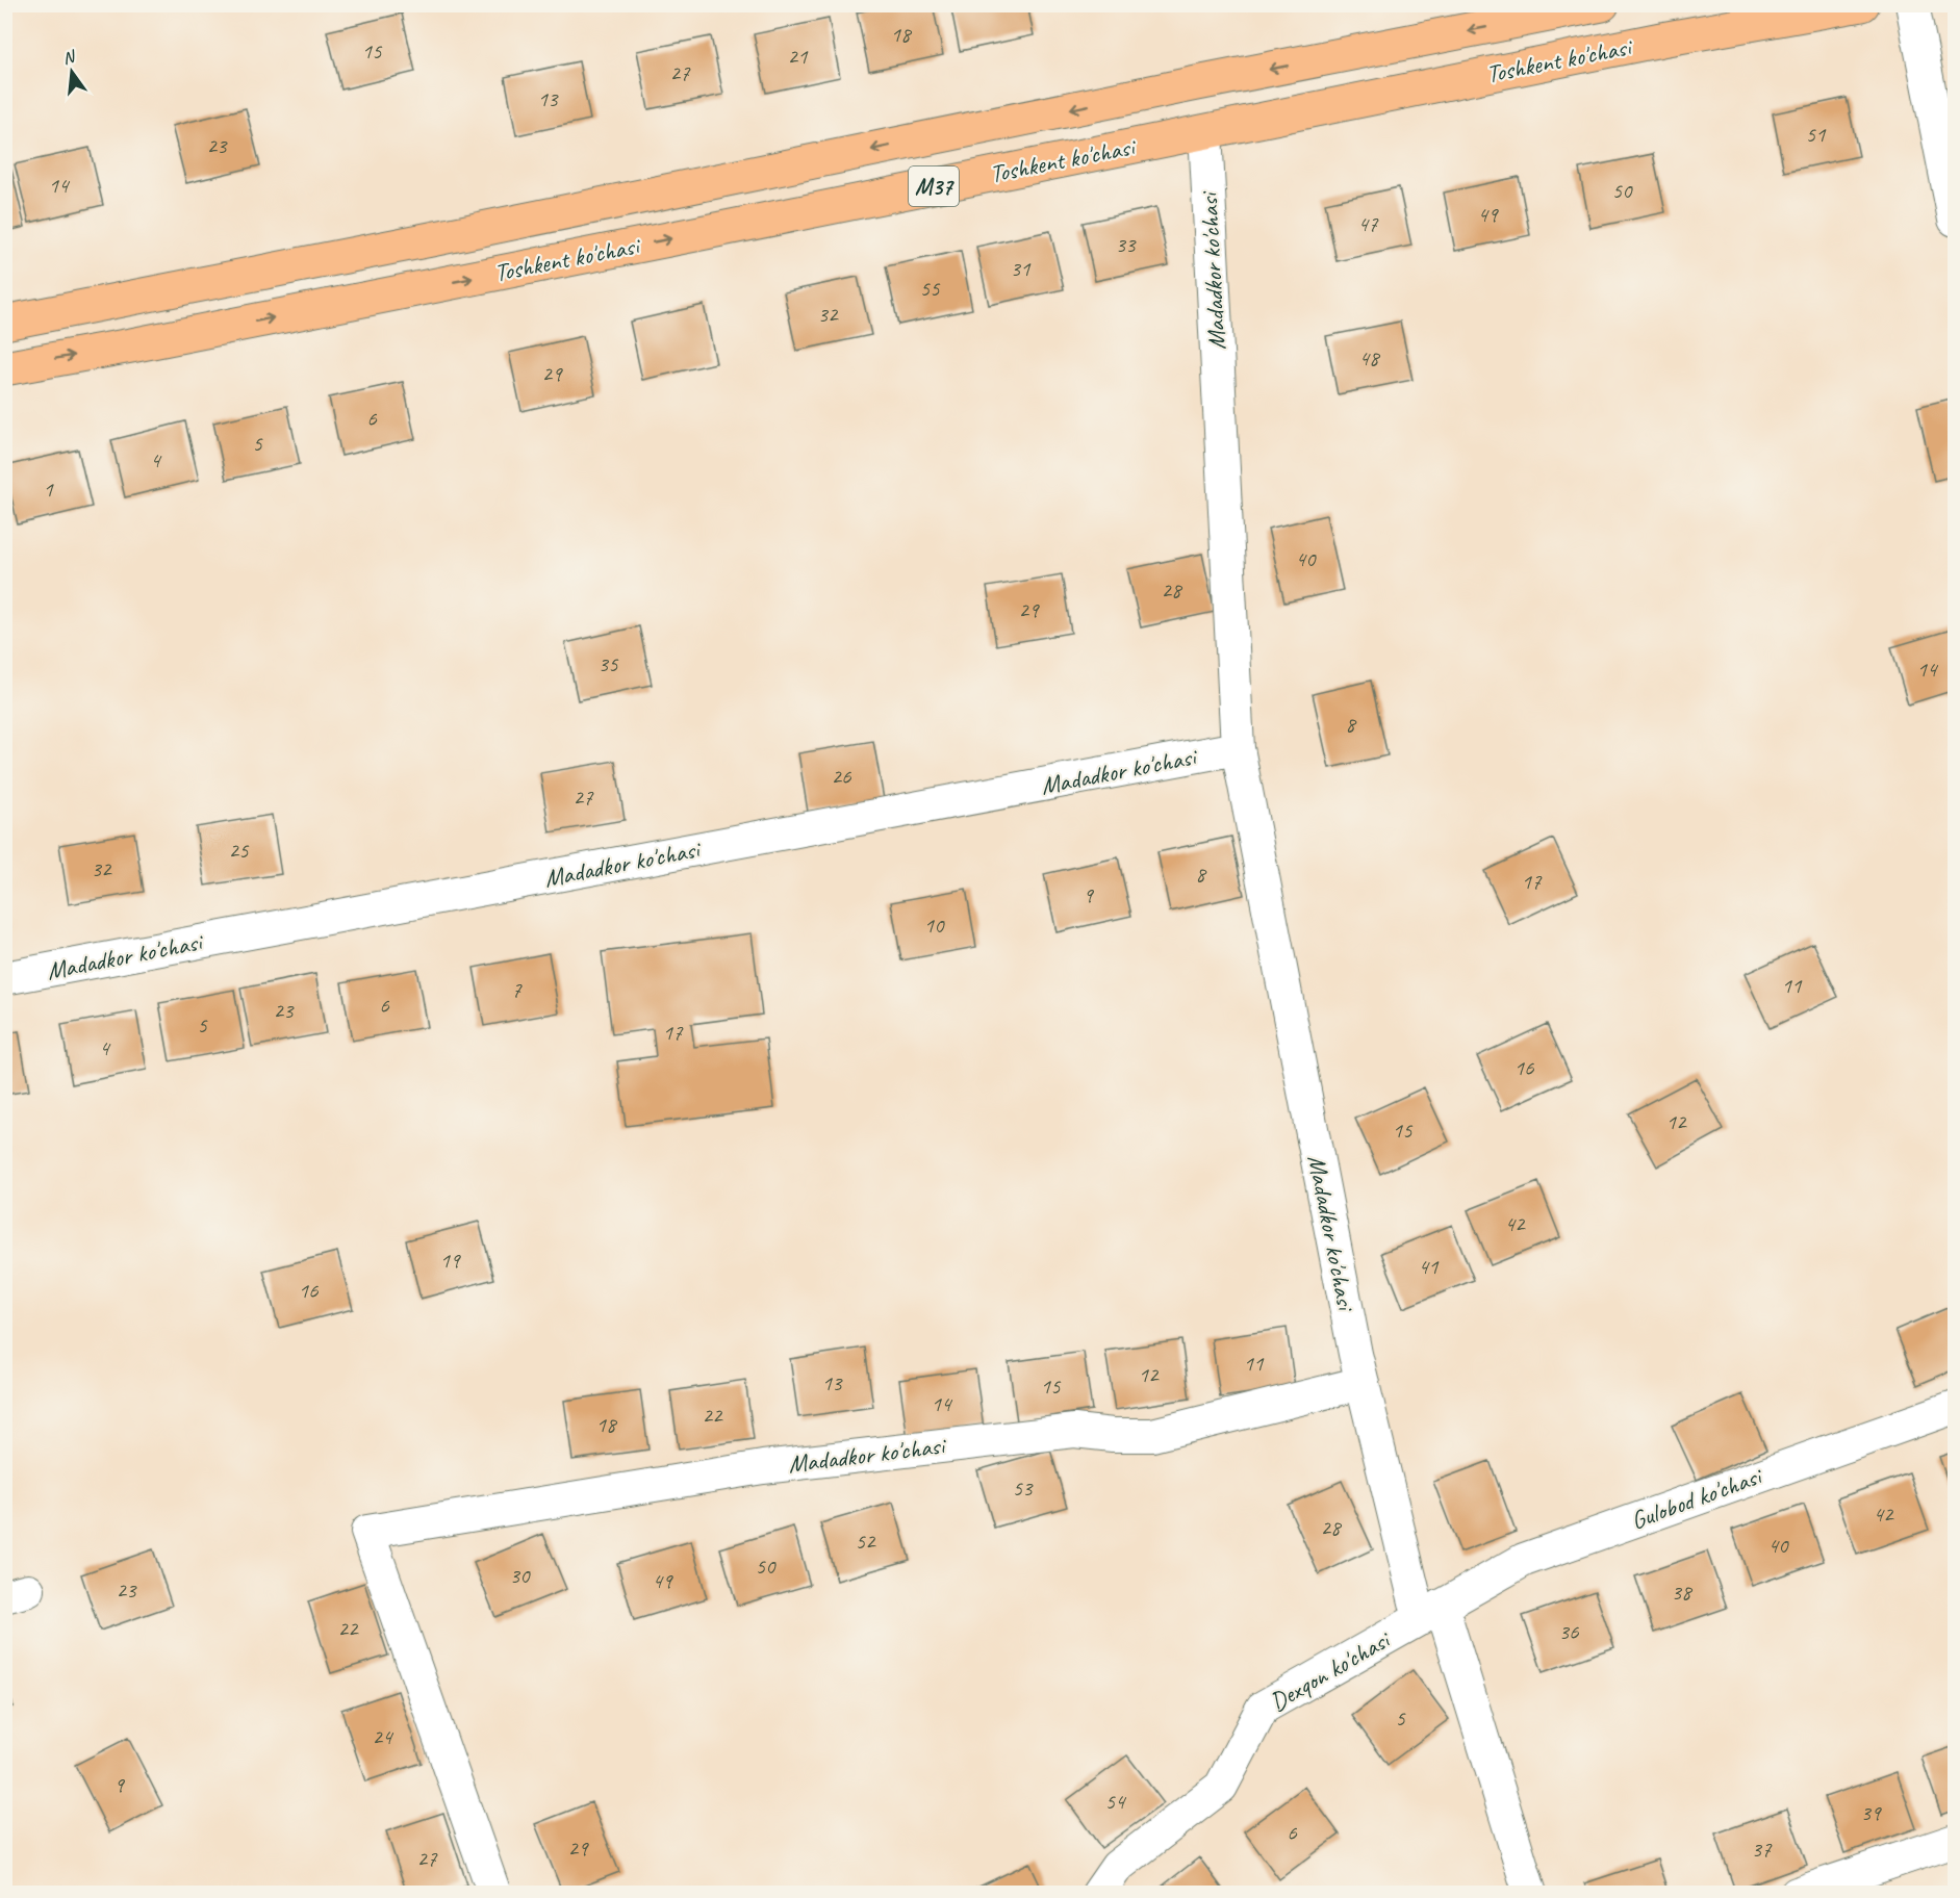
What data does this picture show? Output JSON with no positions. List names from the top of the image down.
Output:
{
  "streets": {
    "highway": ["Toshkent ko'chasi", "M37"],
    "street": ["Madadkor ko'chasi", "Gulobod ko'chasi", "Dexqon ko'chasi"]
  },
  "crossings": [
    ["Toshkent ko'chasi", "Madadkor ko'chasi"],
    ["Madadkor ko'chasi", "Gulobod ko'chasi"],
    ["Madadkor ko'chasi", "Dexqon ko'chasi"],
    ["Gulobod ko'chasi", "Dexqon ko'chasi"]
  ],
  "house_numbers": [
    "18",
    "15",
    "21",
    "27",
    "13",
    "51",
    "23",
    "14",
    "50",
    "49",
    "47",
    "33",
    "31",
    "55",
    "32",
    "48",
    "29",
    "6",
    "5",
    "4",
    "1",
    "40",
    "28",
    "29",
    "35",
    "14",
    "8",
    "26",
    "27",
    "25",
    "32",
    "8",
    "17",
    "9",
    "10",
    "11",
    "7",
    "6",
    "23",
    "5",
    "17",
    "4",
    "16",
    "12",
    "15",
    "42",
    "19",
    "41",
    "16",
    "11",
    "12",
    "13",
    "15",
    "14",
    "22",
    "18",
    "53",
    "42",
    "28",
    "52",
    "40",
    "50",
    "30",
    "49",
    "23",
    "38",
    "22",
    "36",
    "5",
    "24",
    "9",
    "54",
    "39",
    "6",
    "29",
    "37",
    "27"
  ],
  "north": "top"
}
